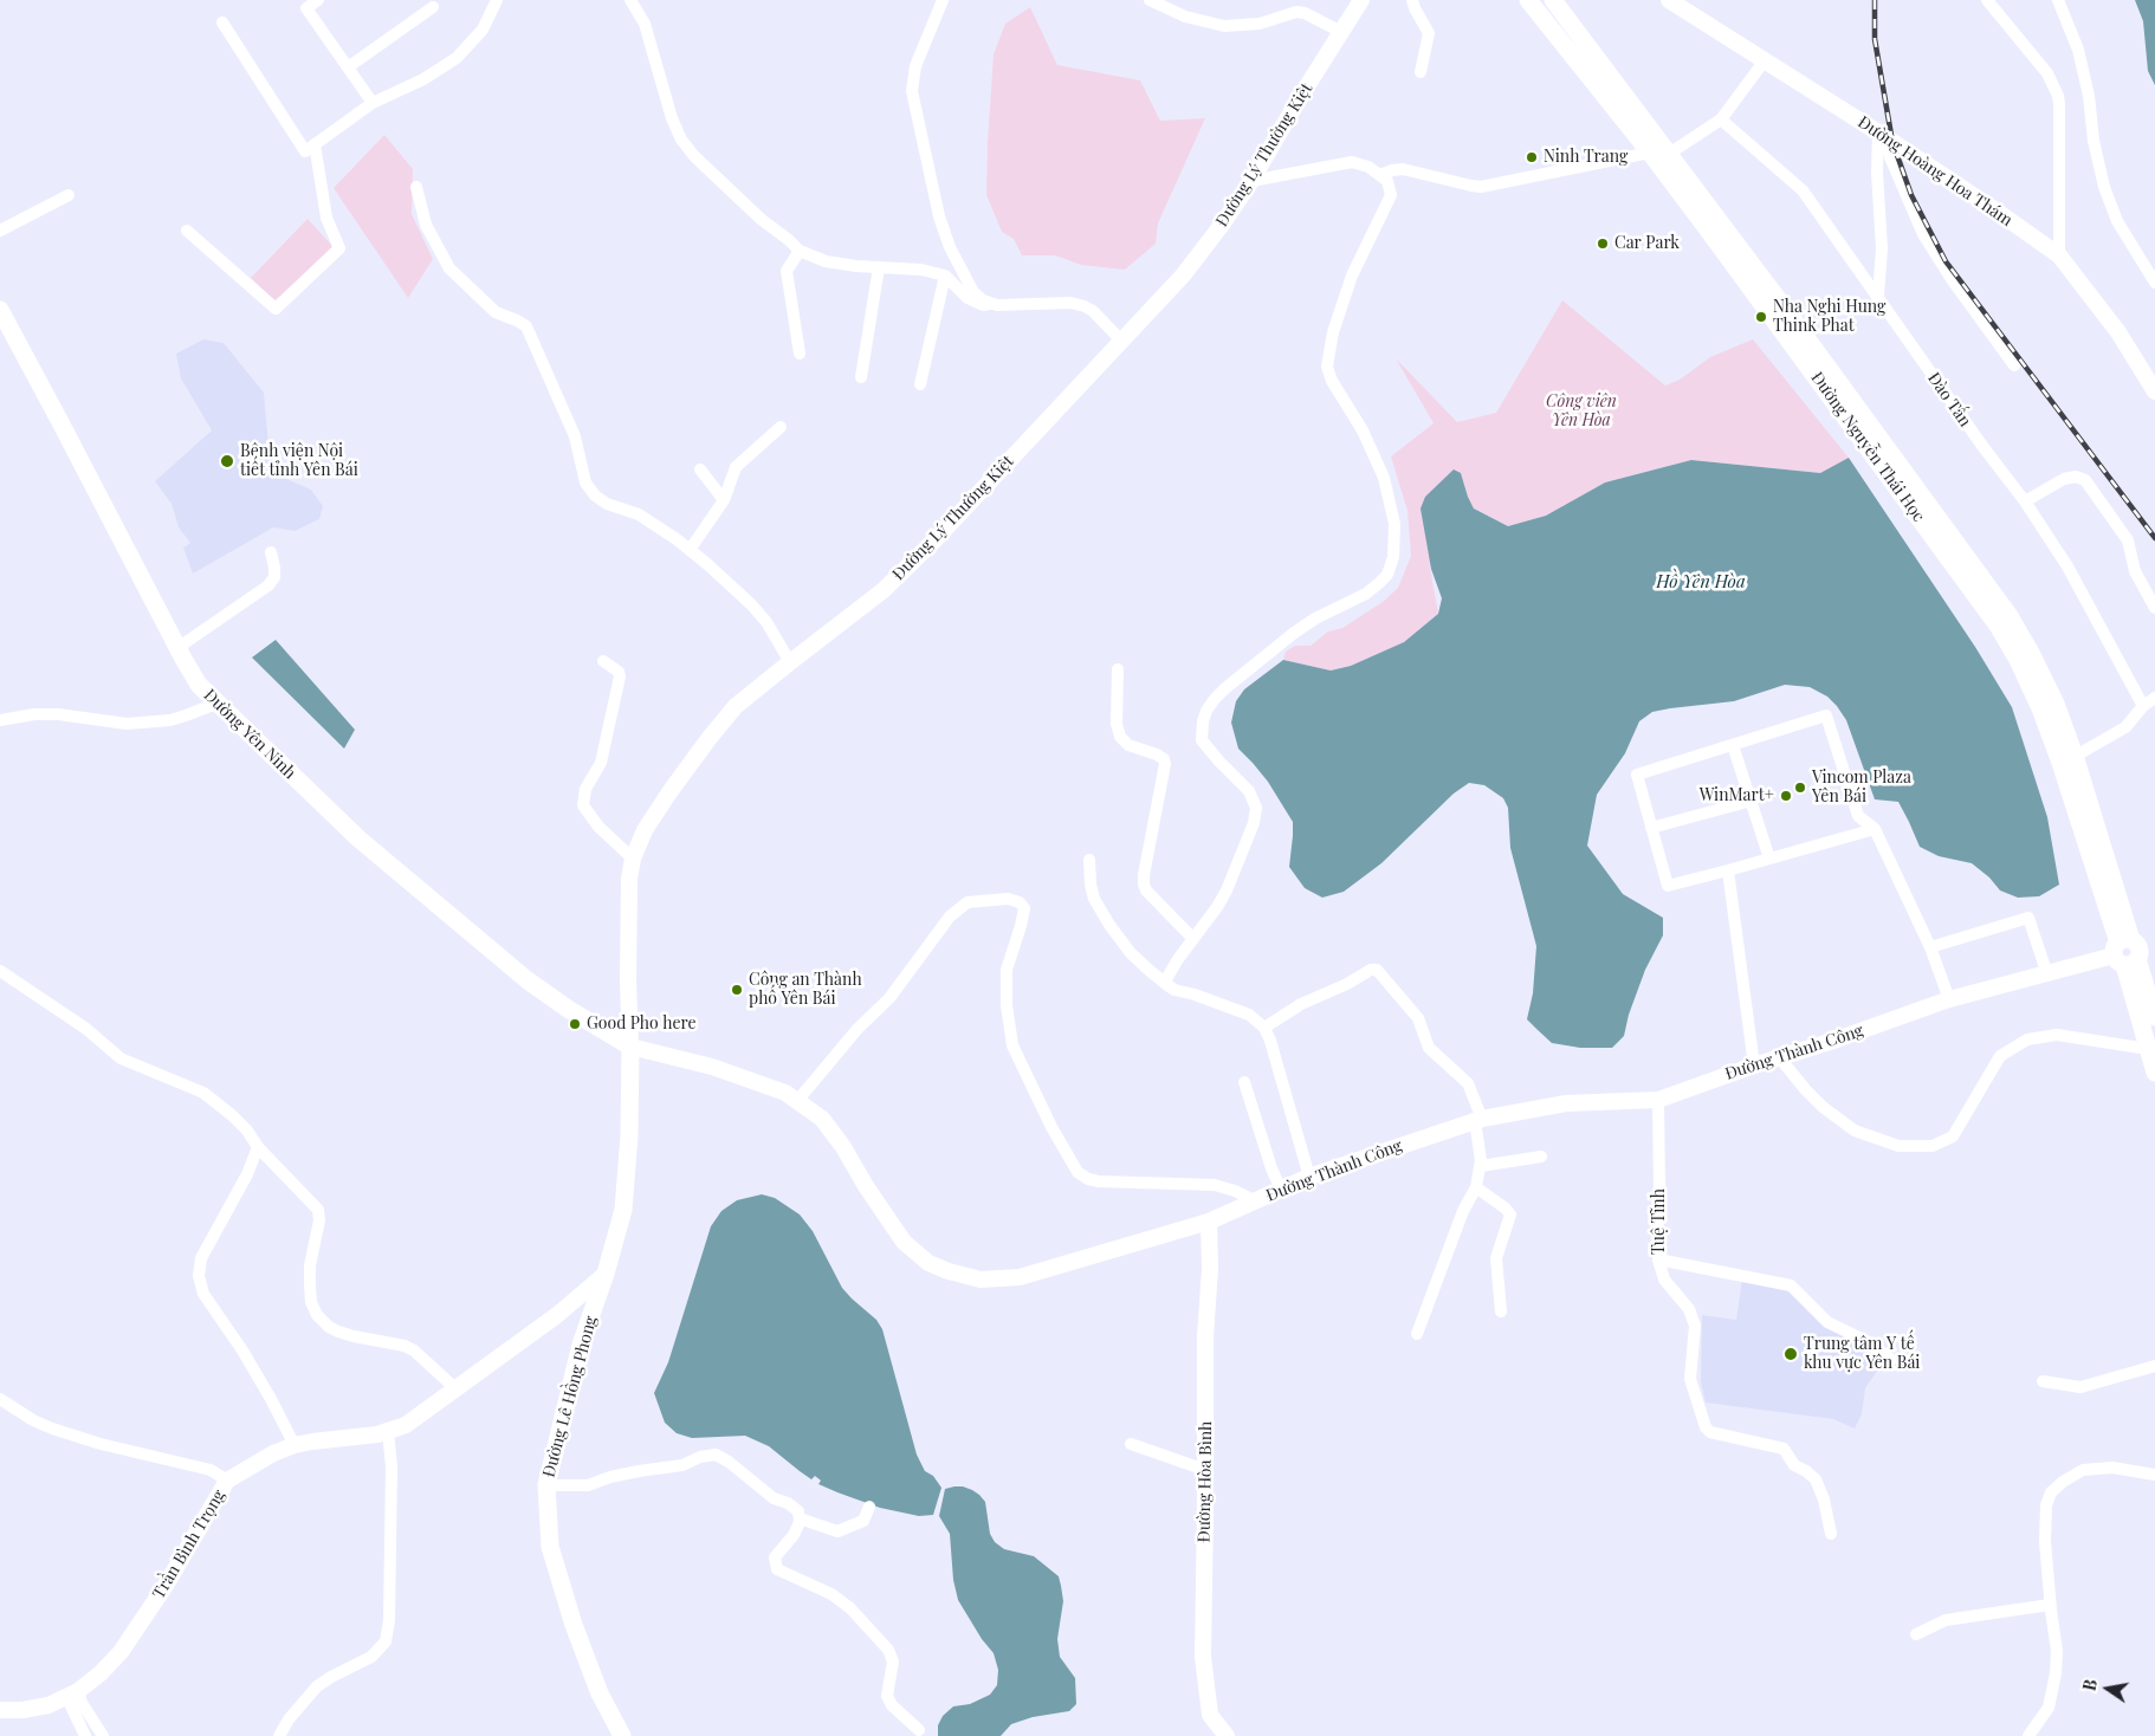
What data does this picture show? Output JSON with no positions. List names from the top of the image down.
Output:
{
  "streets": {
    "main road": [
      "Đường Lý Thường Kiệt",
      "Đường Hoàng Hoa Thám",
      "Đường Nguyễn Thái Học",
      "Đường Yên Ninh",
      "Đường Thành Công",
      "Đường Lê Hồng Phong",
      "Đường Hòa Bình",
      "Trần Bình Trọng"
    ],
    "street": ["Đào Tấn", "Tuệ Tĩnh"]
  },
  "crossings": [
    ["Đường Lý Thường Kiệt", "Đường Yên Ninh"],
    ["Đường Lý Thường Kiệt", "Đường Thành Công"],
    ["Đường Lý Thường Kiệt", "Đường Lê Hồng Phong"],
    ["Đường Nguyễn Thái Học", "Đường Thành Công"],
    ["Đường Yên Ninh", "Đường Thành Công"],
    ["Đường Yên Ninh", "Đường Lê Hồng Phong"],
    ["Đường Thành Công", "Tuệ Tĩnh"],
    ["Đường Thành Công", "Đường Lê Hồng Phong"],
    ["Đường Thành Công", "Đường Hòa Bình"],
    ["Đường Lê Hồng Phong", "Trần Bình Trọng"]
  ],
  "water": ["Hồ Yên Hòa"],
  "parks": ["Công viên Yên Hòa"],
  "places": [
    "Ninh Trang",
    "Car Park",
    "Nha Nghi Hung Think Phat",
    "Bệnh viện Nội tiết tỉnh Yên Bái",
    "Vincom Plaza Yên Bái",
    "WinMart+",
    "Công an Thành phố Yên Bái",
    "Good Pho here",
    "Trung tâm Y tế khu vực Yên Bái"
  ],
  "north": "left"
}
